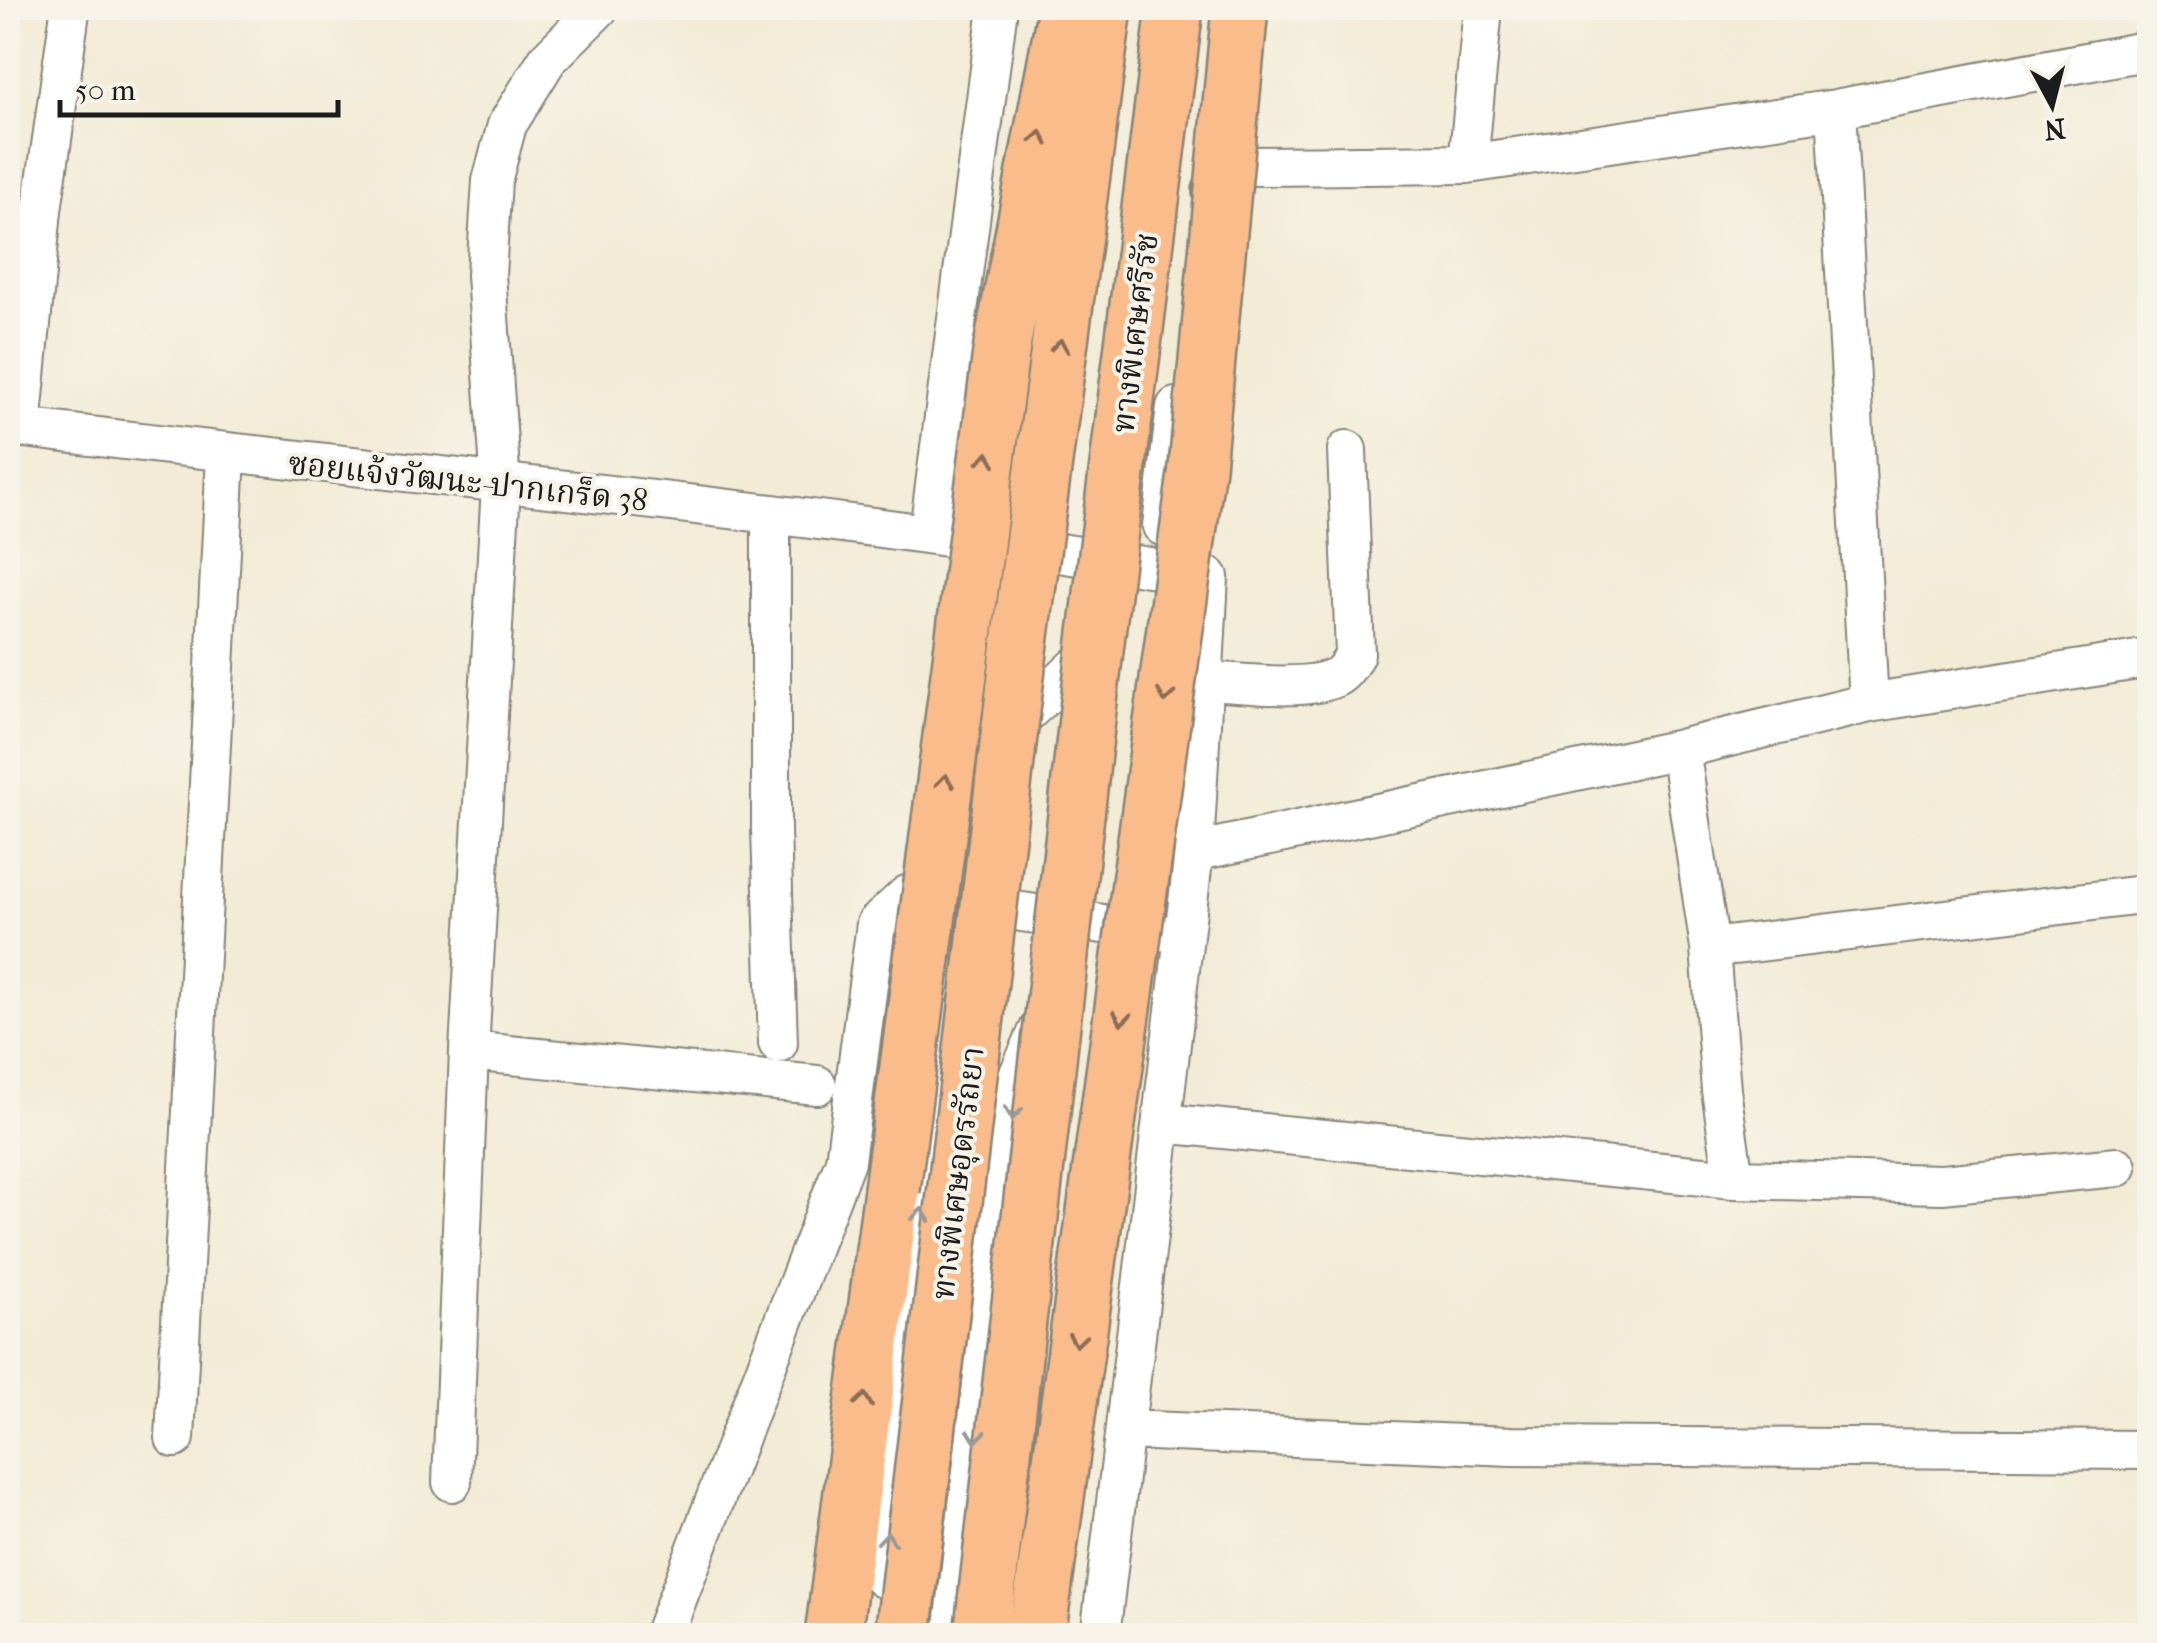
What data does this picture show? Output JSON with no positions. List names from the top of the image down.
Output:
{
  "streets": {
    "highway": ["ทางพิเศษศรีรัช", "ทางพิเศษอุดรรัถยา"],
    "street": ["ซอยแจ้งวัฒนะ-ปากเกร็ด 38"]
  },
  "scale_bar": "50 m",
  "north": "bottom"
}
